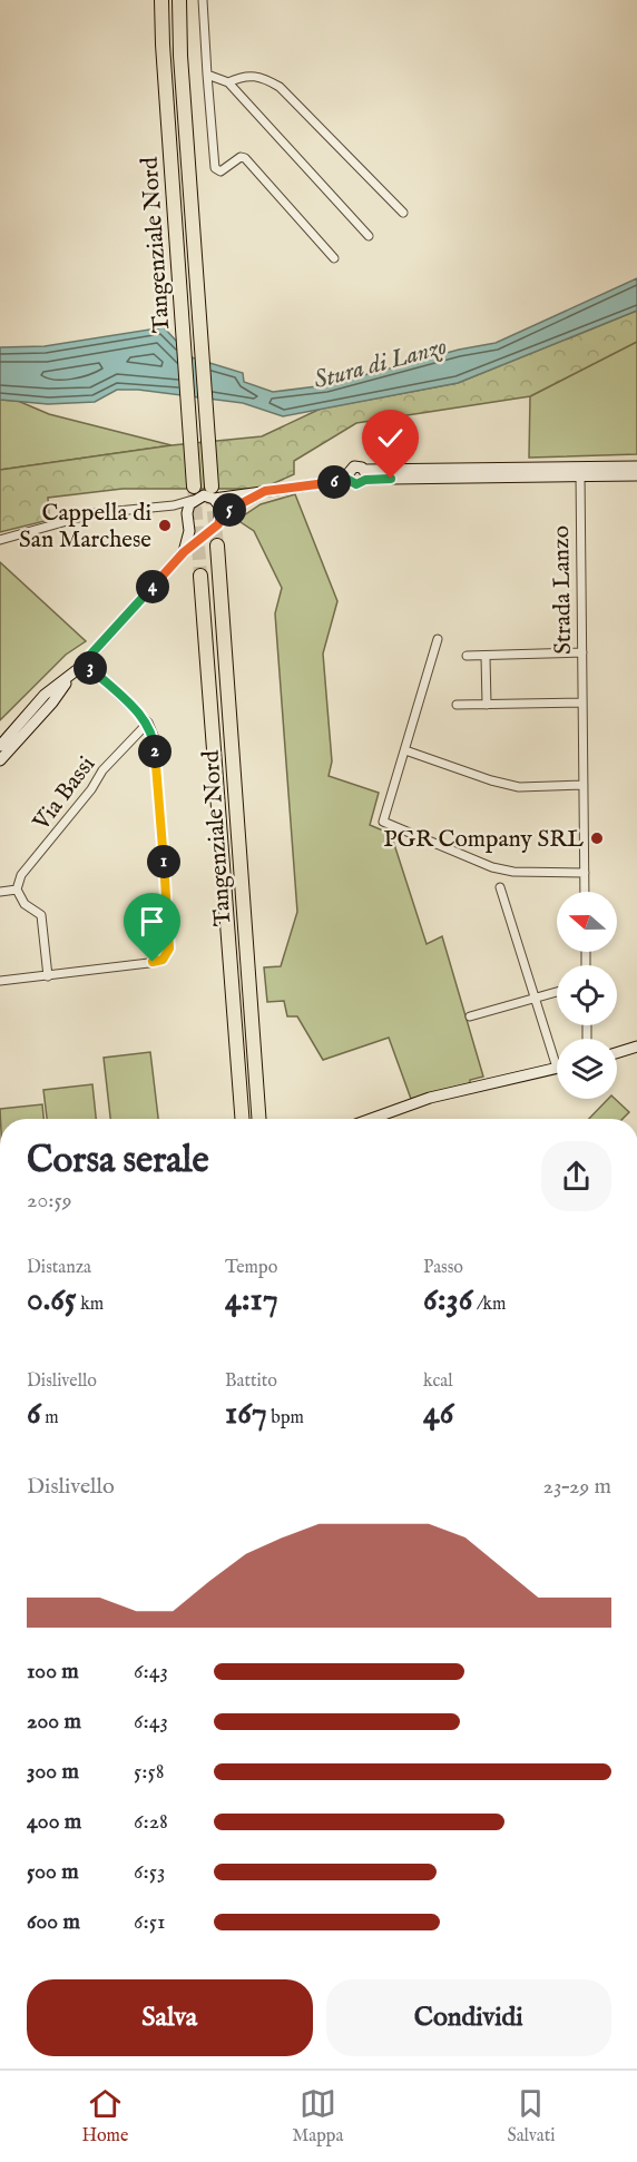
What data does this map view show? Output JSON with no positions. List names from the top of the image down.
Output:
{
  "streets": {
    "highway": ["Tangenziale Nord"],
    "street": ["Strada Lanzo", "Via Bassi"]
  },
  "water": ["Stura di Lanzo"],
  "places": ["Cappella di San Marchese", "PGR Company SRL"],
  "north": "left",
  "page": {
    "pins": [
      "6",
      "5",
      "4",
      "3",
      "2",
      "1"
    ],
    "heading": ["Corsa serale", "20:59"],
    "stats": [
      ["Distanza", "0.65 km"],
      ["Tempo", "4:17"],
      ["Passo", "6:36 /km"],
      ["Dislivello", "6 m"],
      ["Battito", "167 bpm"],
      ["kcal", "46"]
    ],
    "chart": ["Dislivello", "23–29 m"],
    "list": [
      {
        "name": "100 m",
        "note": "6:43"
      },
      {
        "name": "200 m",
        "note": "6:43"
      },
      {
        "name": "300 m",
        "note": "5:58"
      },
      {
        "name": "400 m",
        "note": "6:28"
      },
      {
        "name": "500 m",
        "note": "6:53"
      },
      {
        "name": "600 m",
        "note": "6:51"
      }
    ],
    "buttons": ["Salva", "Condividi"],
    "tabs": ["Home", "Mappa", "Salvati"]
  }
}
